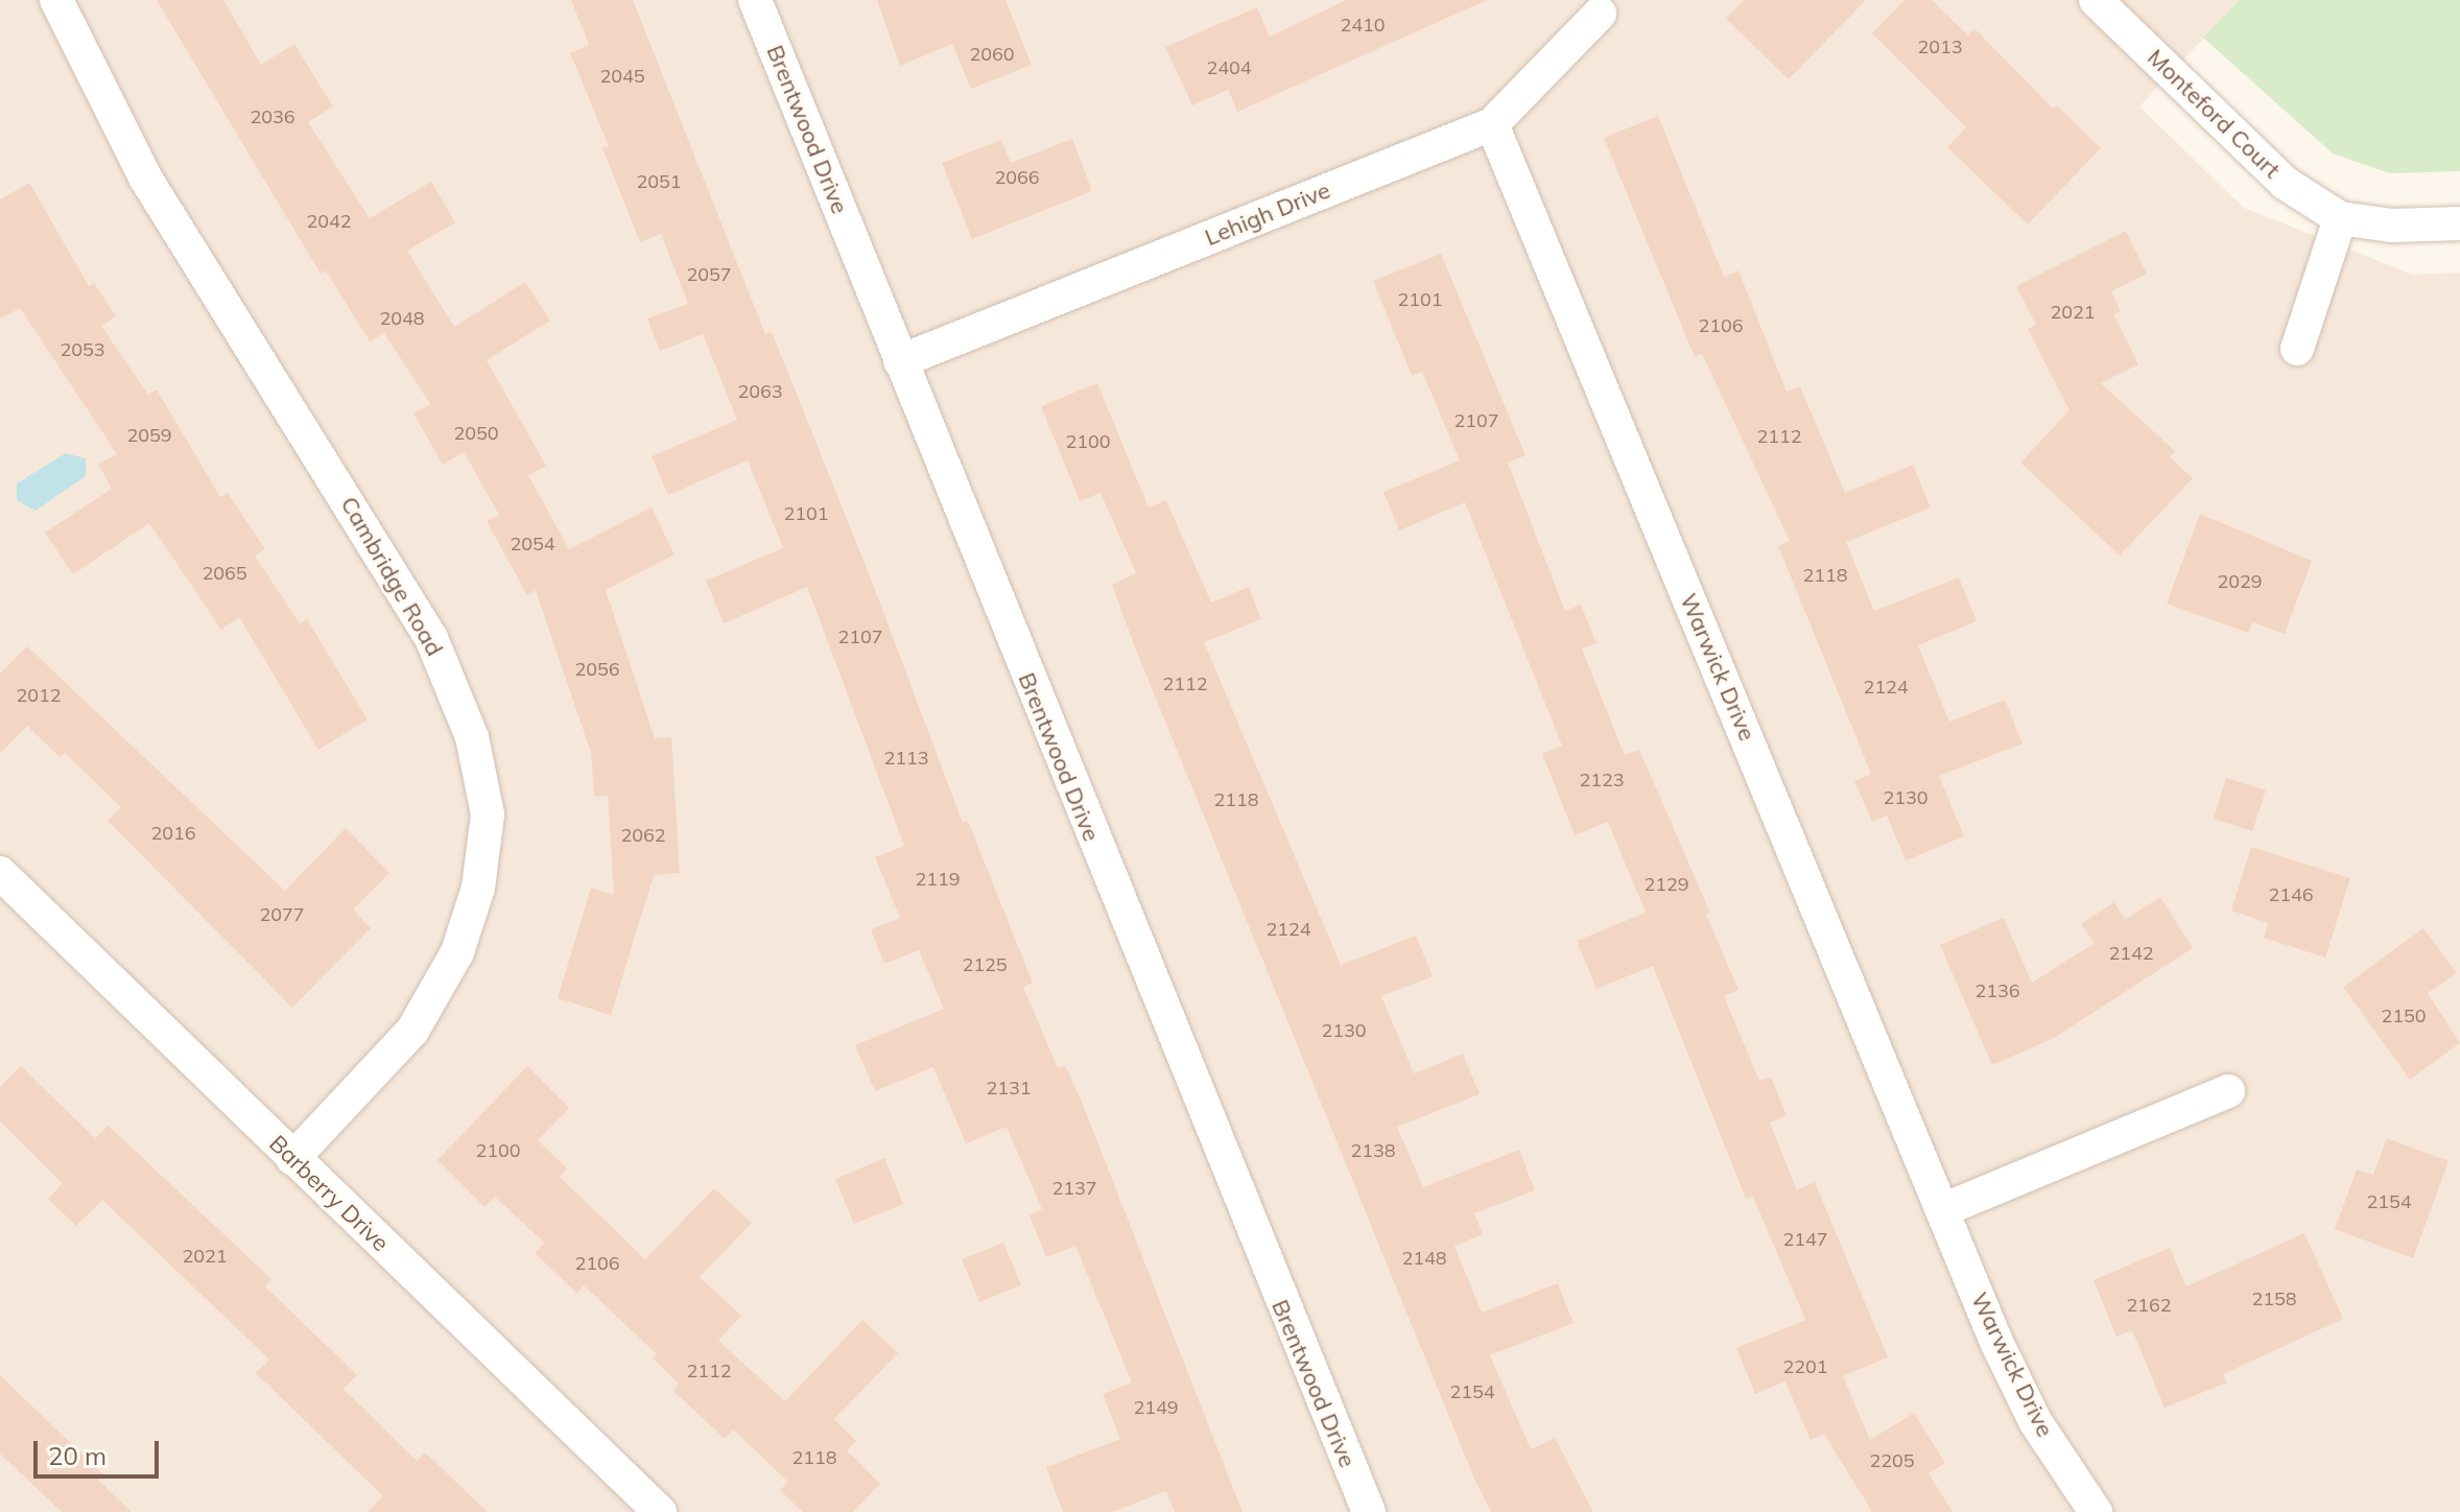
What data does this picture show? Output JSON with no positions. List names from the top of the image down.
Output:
{
  "streets": {
    "street": [
      "Monteford Court",
      "Brentwood Drive",
      "Lehigh Drive",
      "Cambridge Road",
      "Warwick Drive",
      "Barberry Drive"
    ]
  },
  "crossings": [
    ["Brentwood Drive", "Lehigh Drive"],
    ["Lehigh Drive", "Warwick Drive"],
    ["Cambridge Road", "Barberry Drive"]
  ],
  "house_numbers": [
    "2410",
    "2013",
    "2060",
    "2404",
    "2045",
    "2036",
    "2066",
    "2051",
    "2042",
    "2057",
    "2101",
    "2021",
    "2048",
    "2106",
    "2053",
    "2063",
    "2107",
    "2050",
    "2059",
    "2112",
    "2100",
    "2101",
    "2054",
    "2065",
    "2118",
    "2029",
    "2107",
    "2056",
    "2112",
    "2124",
    "2012",
    "2113",
    "2123",
    "2130",
    "2118",
    "2016",
    "2062",
    "2119",
    "2129",
    "2146",
    "2077",
    "2124",
    "2142",
    "2125",
    "2136",
    "2150",
    "2130",
    "2131",
    "2100",
    "2138",
    "2137",
    "2154",
    "2147",
    "2021",
    "2148",
    "2106",
    "2158",
    "2162",
    "2201",
    "2112",
    "2154",
    "2149",
    "2118",
    "2205"
  ],
  "scale_bar": "20 m"
}
